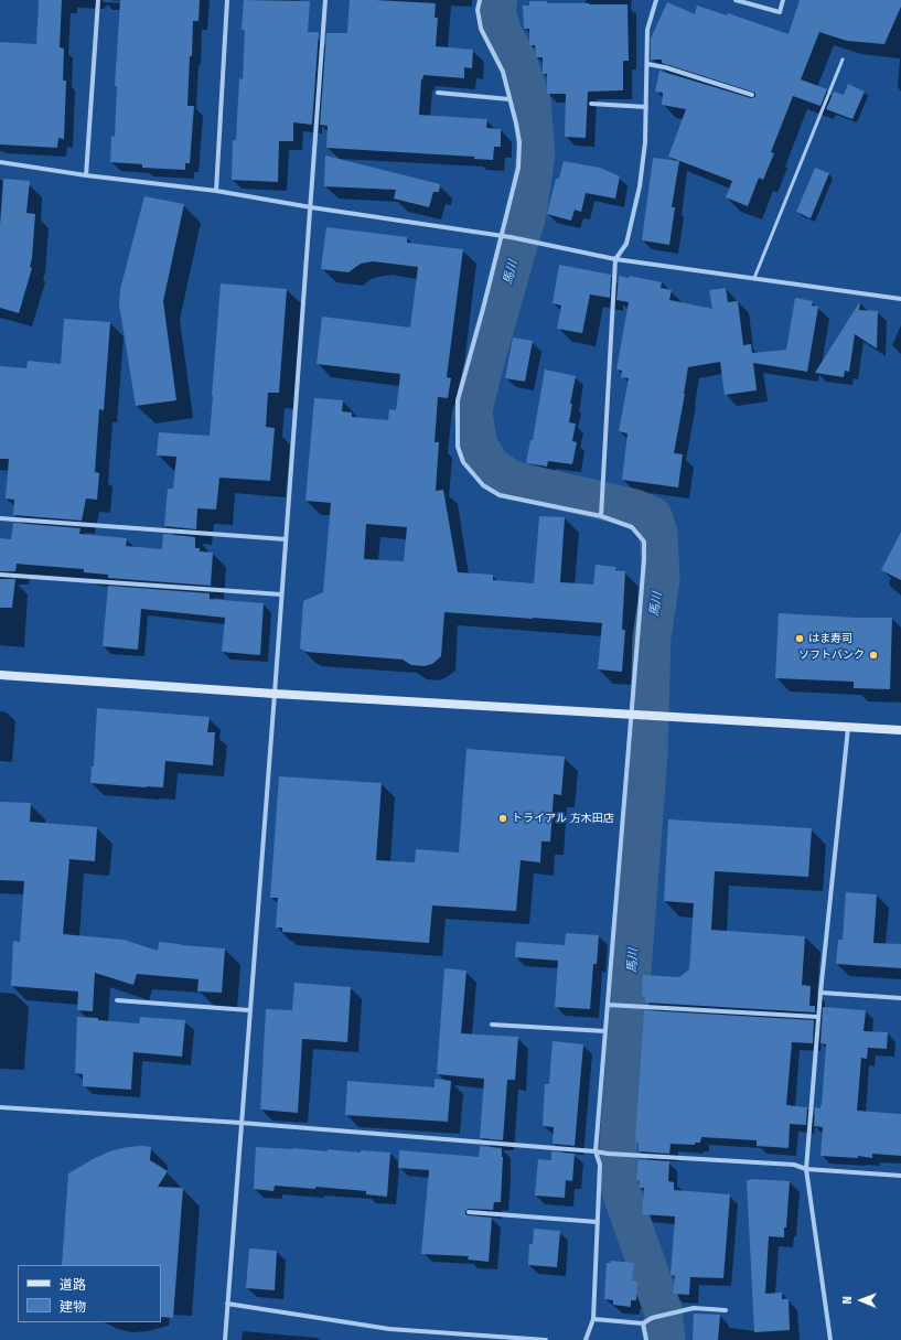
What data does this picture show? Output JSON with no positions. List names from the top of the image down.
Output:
{
  "water": ["馬川"],
  "places": ["はま寿司", "ソフトバンク", "トライアル 方木田店"],
  "legend": ["道路", "建物"],
  "north": "left"
}
